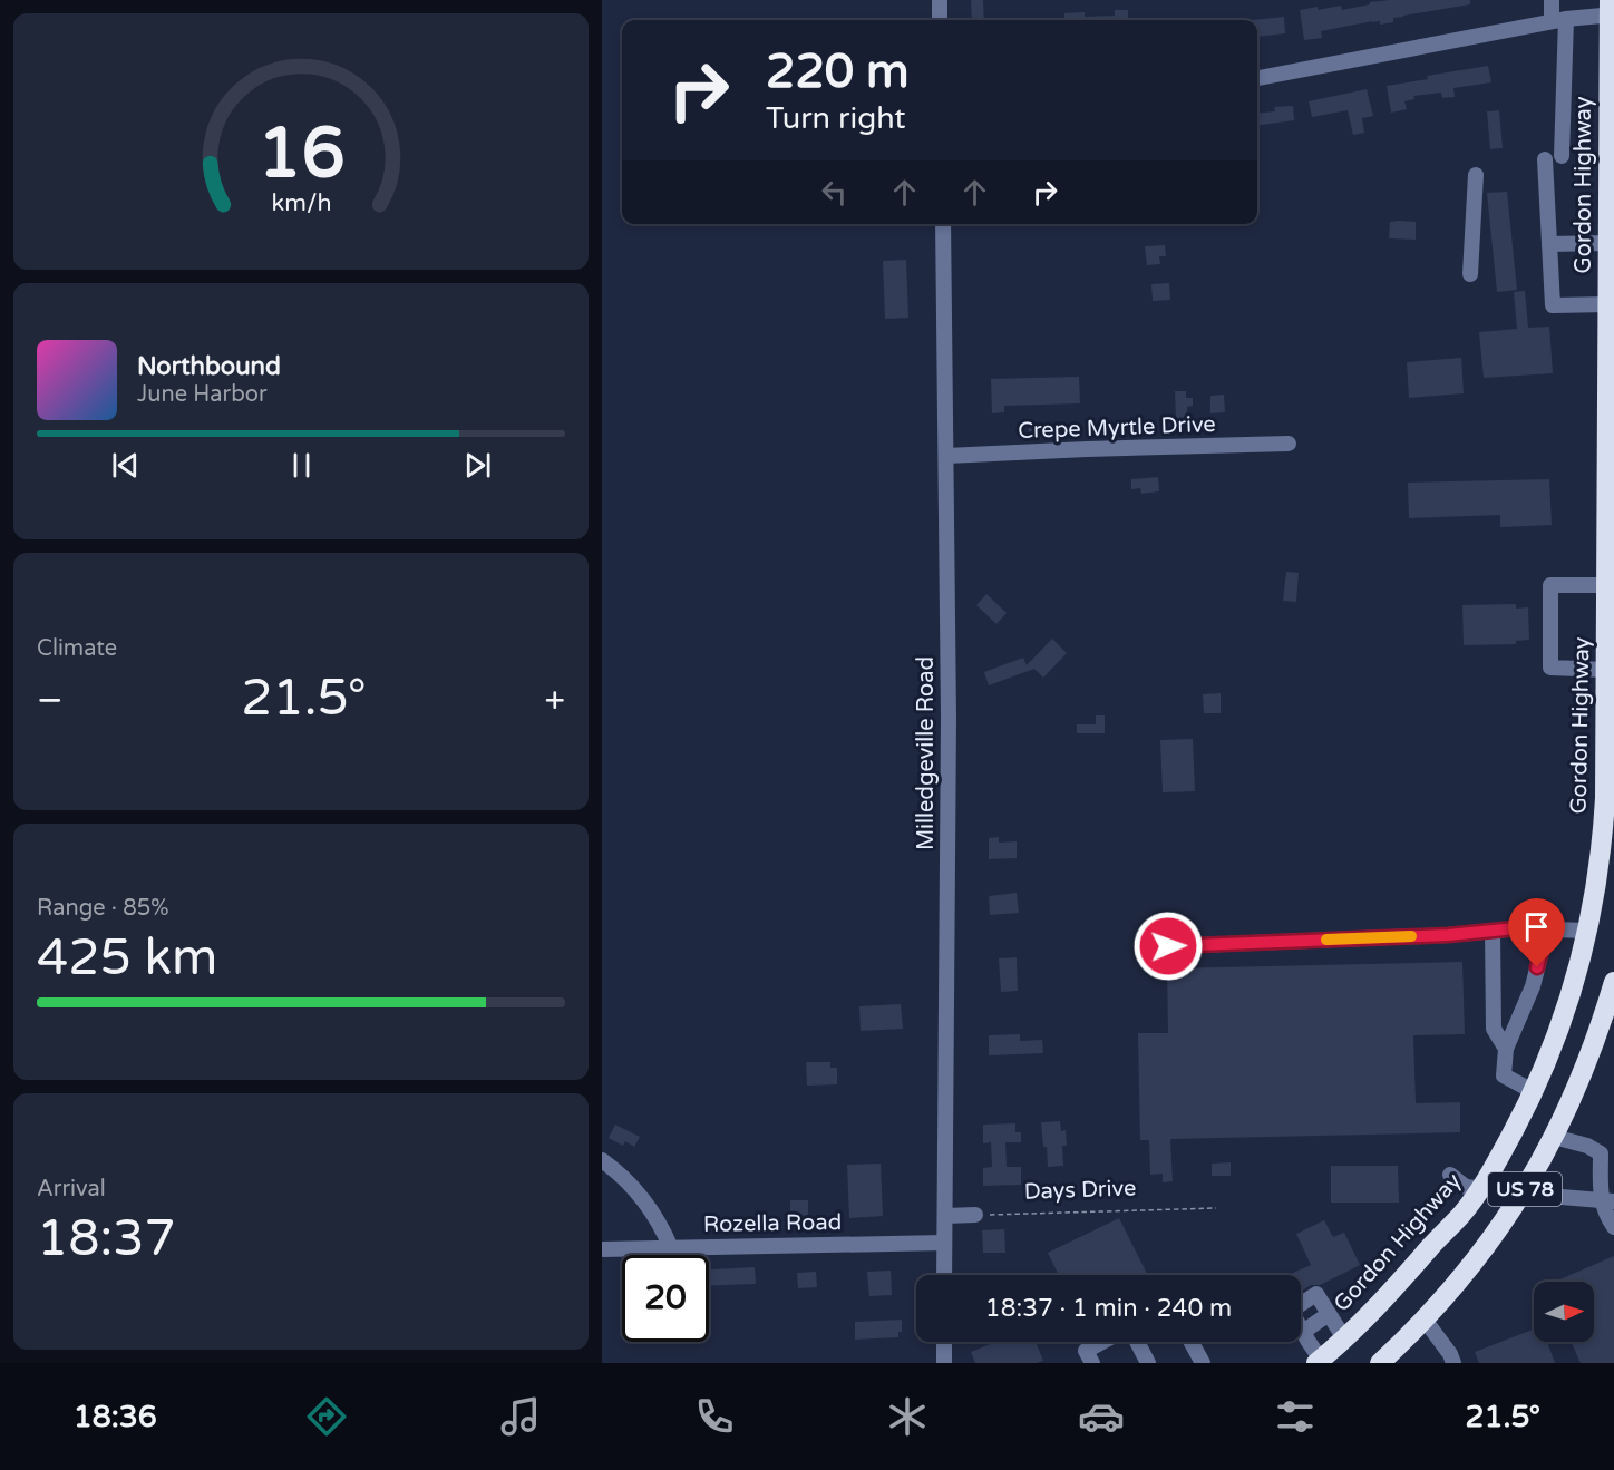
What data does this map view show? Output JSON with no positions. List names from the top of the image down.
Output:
{
  "streets": {
    "highway": ["Gordon Highway", "US 78"],
    "street": ["Crepe Myrtle Drive", "Milledgeville Road", "Rozella Road"],
    "path": ["Days Drive"]
  },
  "crossings": [
    ["Crepe Myrtle Drive", "Milledgeville Road"],
    ["Milledgeville Road", "Rozella Road"]
  ],
  "north": "right",
  "page": {
    "turn": ["220 m", "Turn right"],
    "song": ["Northbound", "June Harbor"],
    "tile": [
      "Climate",
      ["Range · 85%", "425 km"],
      ["Arrival", "18:37"]
    ],
    "heat": ["−", "21.5°", "+"],
    "limit": "20",
    "trip": "18:37 · 1 min · 240 m",
    "tabs": ["18:36", "21.5°"],
    "gauge": ["16", "km/h"]
  }
}
